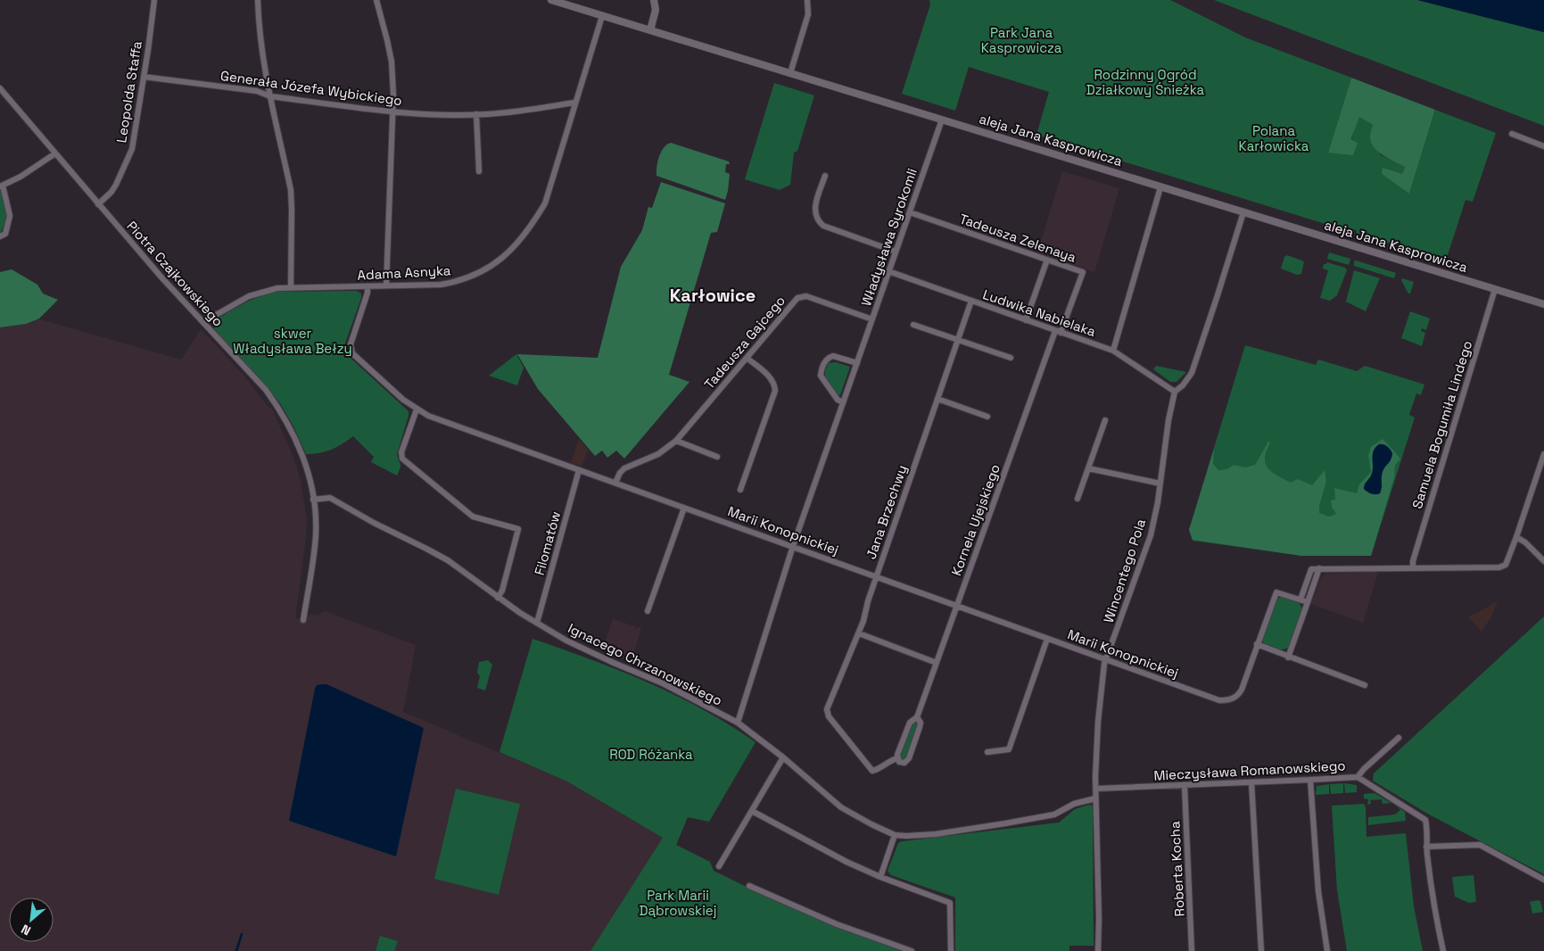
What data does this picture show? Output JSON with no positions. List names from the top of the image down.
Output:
{
  "streets": {
    "street": [
      "Generała Józefa Wybickiego",
      "Leopolda Staffa",
      "aleja Jana Kasprowicza",
      "Władysława Syrokomli",
      "Tadeusza Zelenaya",
      "Adama Asnyka",
      "Piotra Czajkowskiego",
      "Ludwika Nabielaka",
      "Tadeusza Gajcego",
      "Samuela Bogumiła Lindego",
      "Jana Brzechwy",
      "Kornela Ujejskiego",
      "Marii Konopnickiej",
      "Filomatów",
      "Wincentego Pola",
      "Ignacego Chrzanowskiego",
      "Mieczysława Romanowskiego",
      "Roberta Kocha"
    ]
  },
  "crossings": [
    ["Generała Józefa Wybickiego", "Leopolda Staffa"],
    ["Generała Józefa Wybickiego", "Adama Asnyka"],
    ["Leopolda Staffa", "Piotra Czajkowskiego"],
    ["aleja Jana Kasprowicza", "Władysława Syrokomli"],
    ["aleja Jana Kasprowicza", "Adama Asnyka"],
    ["aleja Jana Kasprowicza", "Samuela Bogumiła Lindego"],
    ["Władysława Syrokomli", "Tadeusza Zelenaya"],
    ["Władysława Syrokomli", "Ludwika Nabielaka"],
    ["Władysława Syrokomli", "Tadeusza Gajcego"],
    ["Władysława Syrokomli", "Marii Konopnickiej"],
    ["Władysława Syrokomli", "Ignacego Chrzanowskiego"],
    ["Tadeusza Zelenaya", "Ludwika Nabielaka"],
    ["Tadeusza Zelenaya", "Kornela Ujejskiego"],
    ["Adama Asnyka", "Piotra Czajkowskiego"],
    ["Adama Asnyka", "Marii Konopnickiej"],
    ["Piotra Czajkowskiego", "Ignacego Chrzanowskiego"],
    ["Ludwika Nabielaka", "Jana Brzechwy"],
    ["Ludwika Nabielaka", "Kornela Ujejskiego"],
    ["Ludwika Nabielaka", "Wincentego Pola"],
    ["Tadeusza Gajcego", "Marii Konopnickiej"],
    ["Jana Brzechwy", "Kornela Ujejskiego"],
    ["Jana Brzechwy", "Marii Konopnickiej"],
    ["Kornela Ujejskiego", "Marii Konopnickiej"],
    ["Marii Konopnickiej", "Filomatów"],
    ["Marii Konopnickiej", "Wincentego Pola"],
    ["Filomatów", "Ignacego Chrzanowskiego"],
    ["Wincentego Pola", "Ignacego Chrzanowskiego"],
    ["Wincentego Pola", "Mieczysława Romanowskiego"],
    ["Mieczysława Romanowskiego", "Roberta Kocha"]
  ],
  "districts": ["Karłowice"],
  "parks": [
    "Park Jana Kasprowicza",
    "Rodzinny Ogród Działkowy Śnieżka",
    "Polana Karłowicka",
    "skwer Władysława Bełzy",
    "ROD Różanka",
    "Park Marii Dąbrowskiej"
  ],
  "north": "bottom left"
}
